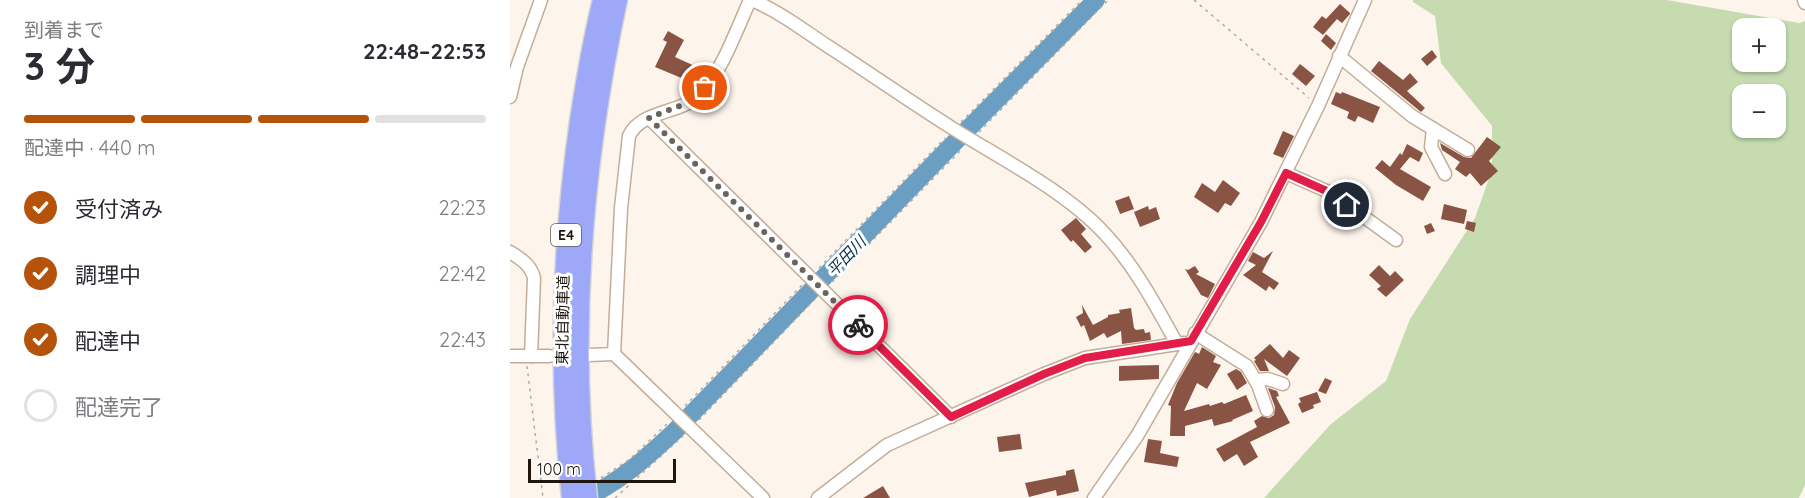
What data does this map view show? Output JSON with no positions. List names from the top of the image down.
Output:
{
  "streets": {
    "highway": ["E4", "東北自動車道"]
  },
  "water": ["平田川"],
  "scale_bar": "100 m",
  "page": {
    "heading": ["3 分", "到着まで", "22:48–22:53"],
    "map_buttons": ["+", "−"],
    "bar": "配達中 · 440 m",
    "list": [
      ["受付済み", "22:23"],
      ["調理中", "22:42"],
      ["配達中", "22:43"],
      "配達完了"
    ],
    "scale": "100 m"
  }
}
